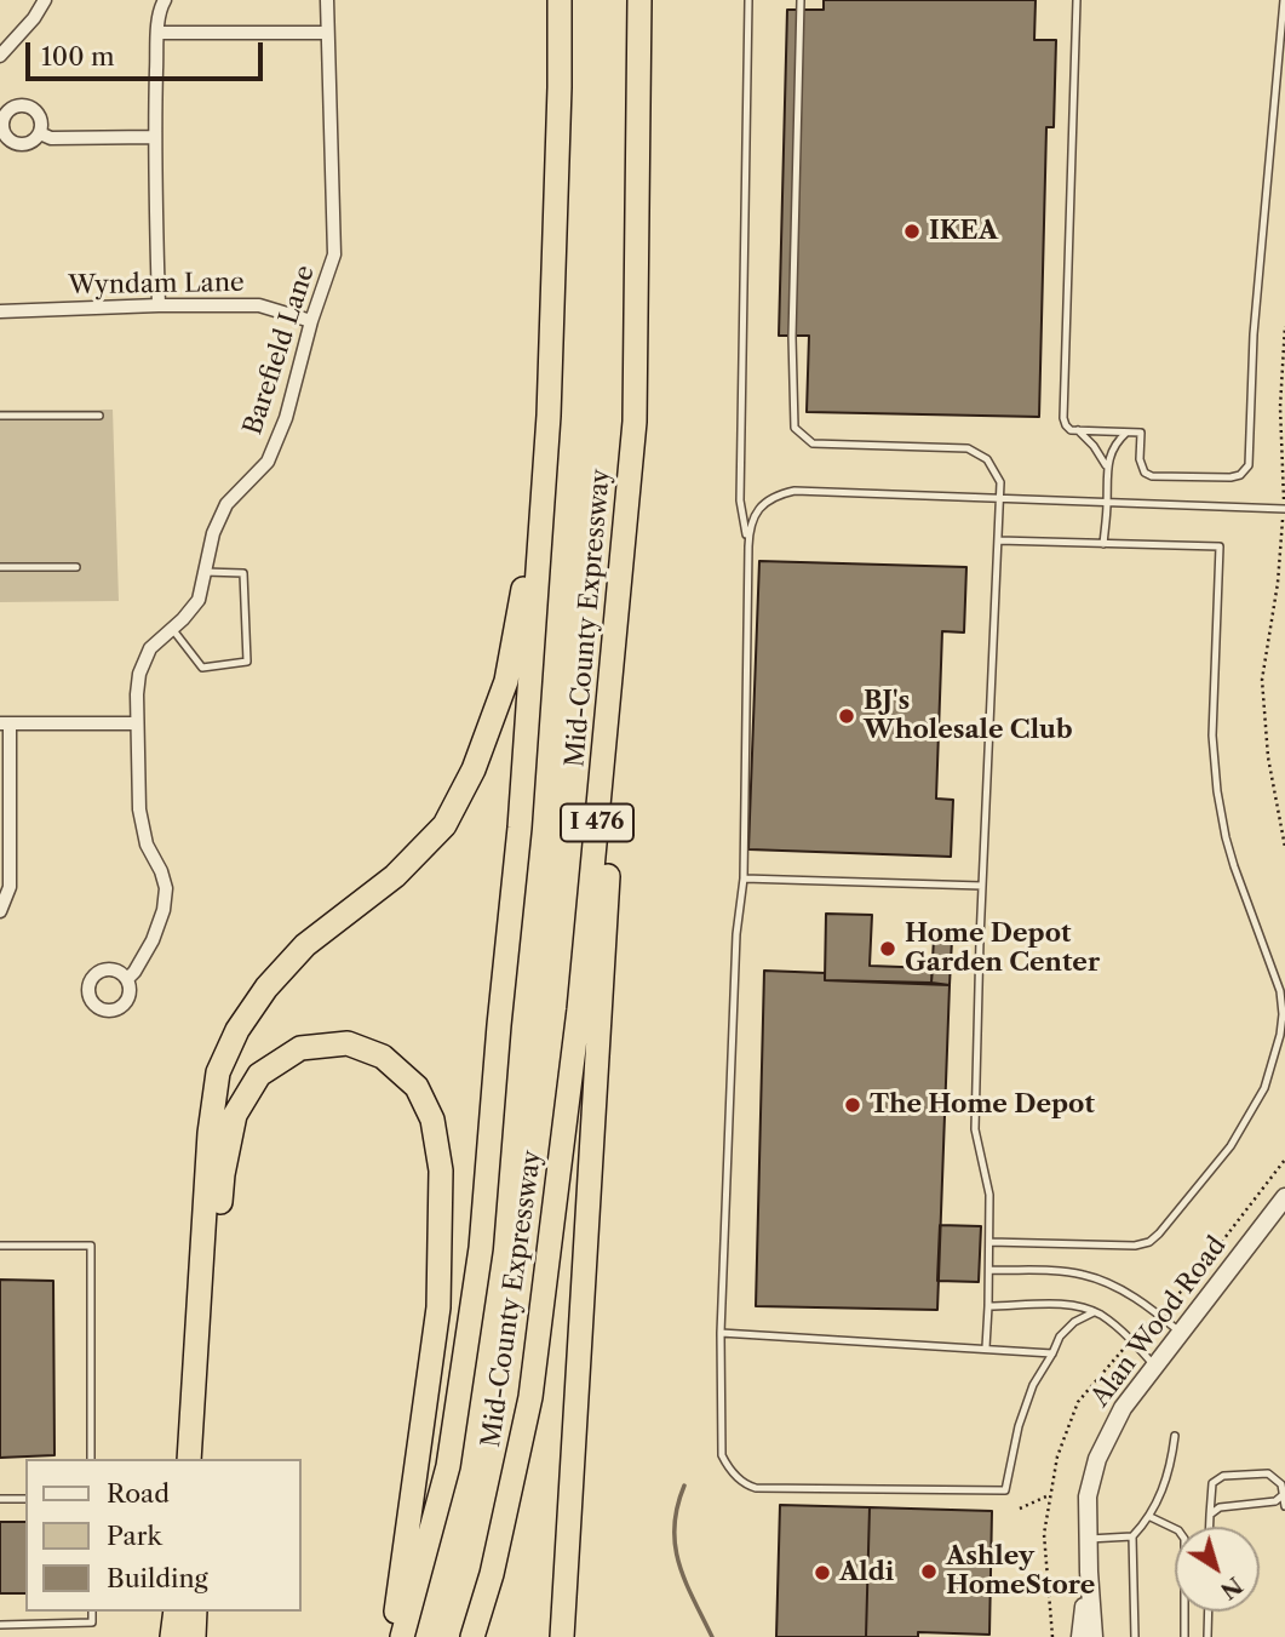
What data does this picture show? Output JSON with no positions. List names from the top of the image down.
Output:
{
  "streets": {
    "highway": ["Mid-County Expressway", "I 476"],
    "street": ["Wyndam Lane", "Barefield Lane", "Alan Wood Road"]
  },
  "crossings": [
    ["Wyndam Lane", "Barefield Lane"]
  ],
  "places": [
    "IKEA",
    "BJ's Wholesale Club",
    "Home Depot Garden Center",
    "The Home Depot",
    "Ashley HomeStore",
    "Aldi"
  ],
  "legend": ["Road", "Park", "Building"],
  "scale_bar": "100 m",
  "north": "bottom right"
}
